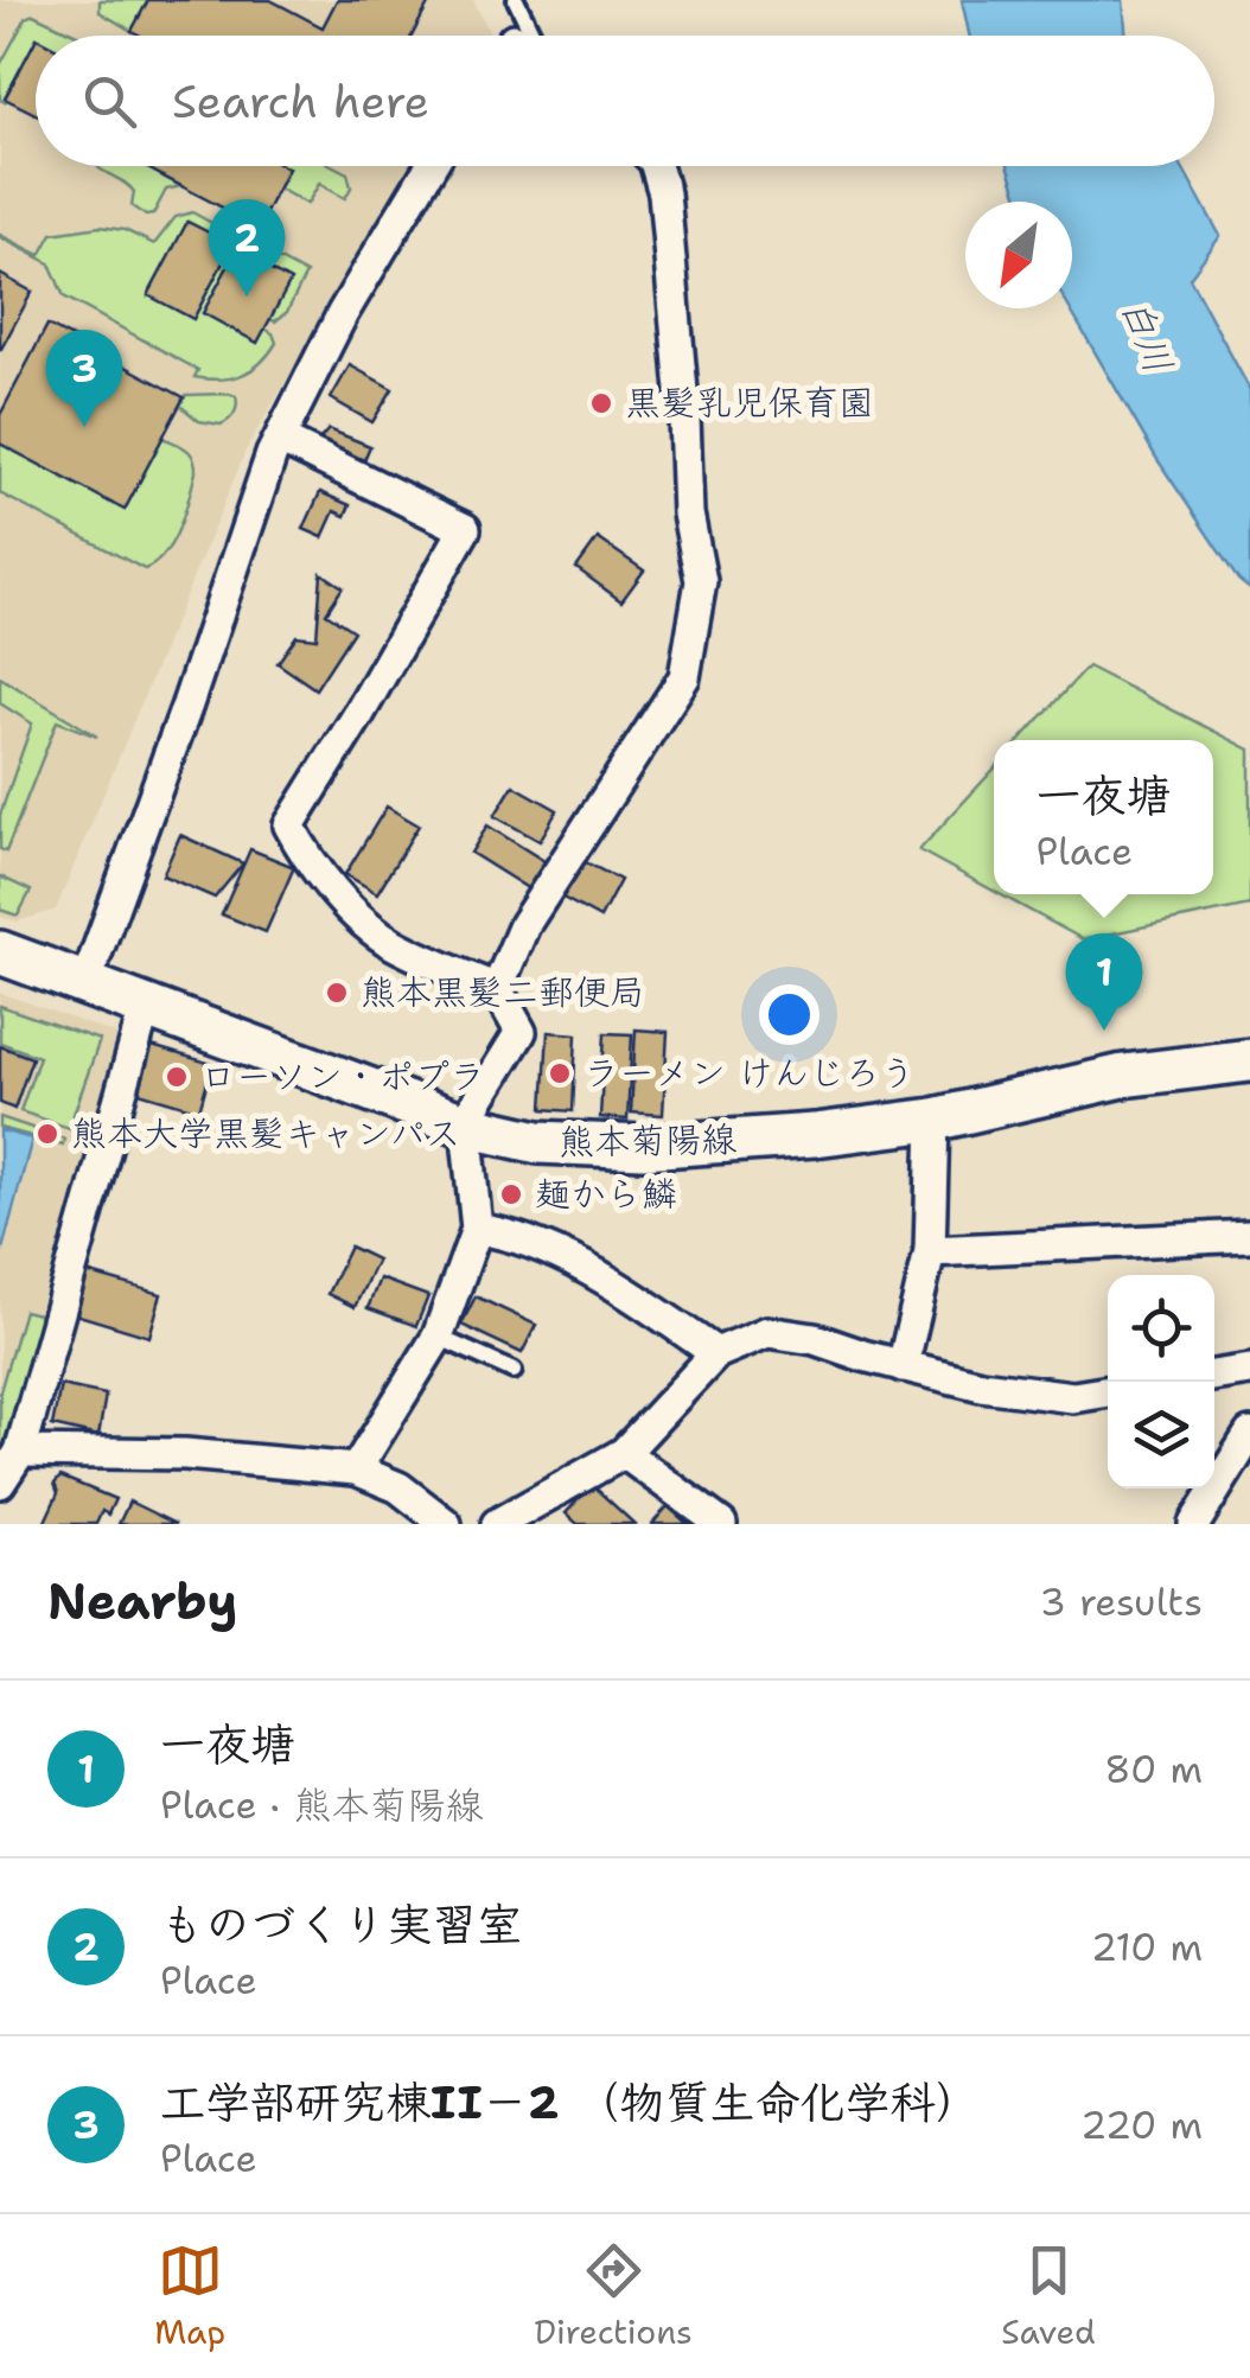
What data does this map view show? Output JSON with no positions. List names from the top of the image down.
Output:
{
  "streets": {
    "main road": ["熊本菊陽線"]
  },
  "water": ["白川"],
  "places": [
    "黒髪乳児保育園",
    "熊本黒髪二郵便局",
    "ラーメン けんじろう",
    "ローソン・ポプラ",
    "熊本大学黒髪キャンパス",
    "麺から鱗"
  ],
  "north": "bottom left",
  "page": {
    "search": "Search here",
    "pins": ["2", "3", "1"],
    "popup": ["一夜塘", "Place"],
    "heading": ["Nearby", "3 results"],
    "list": [
      {
        "mark": "1",
        "name": "一夜塘",
        "note": "Place · 熊本菊陽線",
        "value": "80 m"
      },
      {
        "mark": "2",
        "name": "ものづくり実習室",
        "note": "Place",
        "value": "210 m"
      },
      {
        "mark": "3",
        "name": "工学部研究棟II－2 （物質生命化学科）",
        "note": "Place",
        "value": "220 m"
      }
    ],
    "nav": ["Map", "Directions", "Saved"]
  }
}
